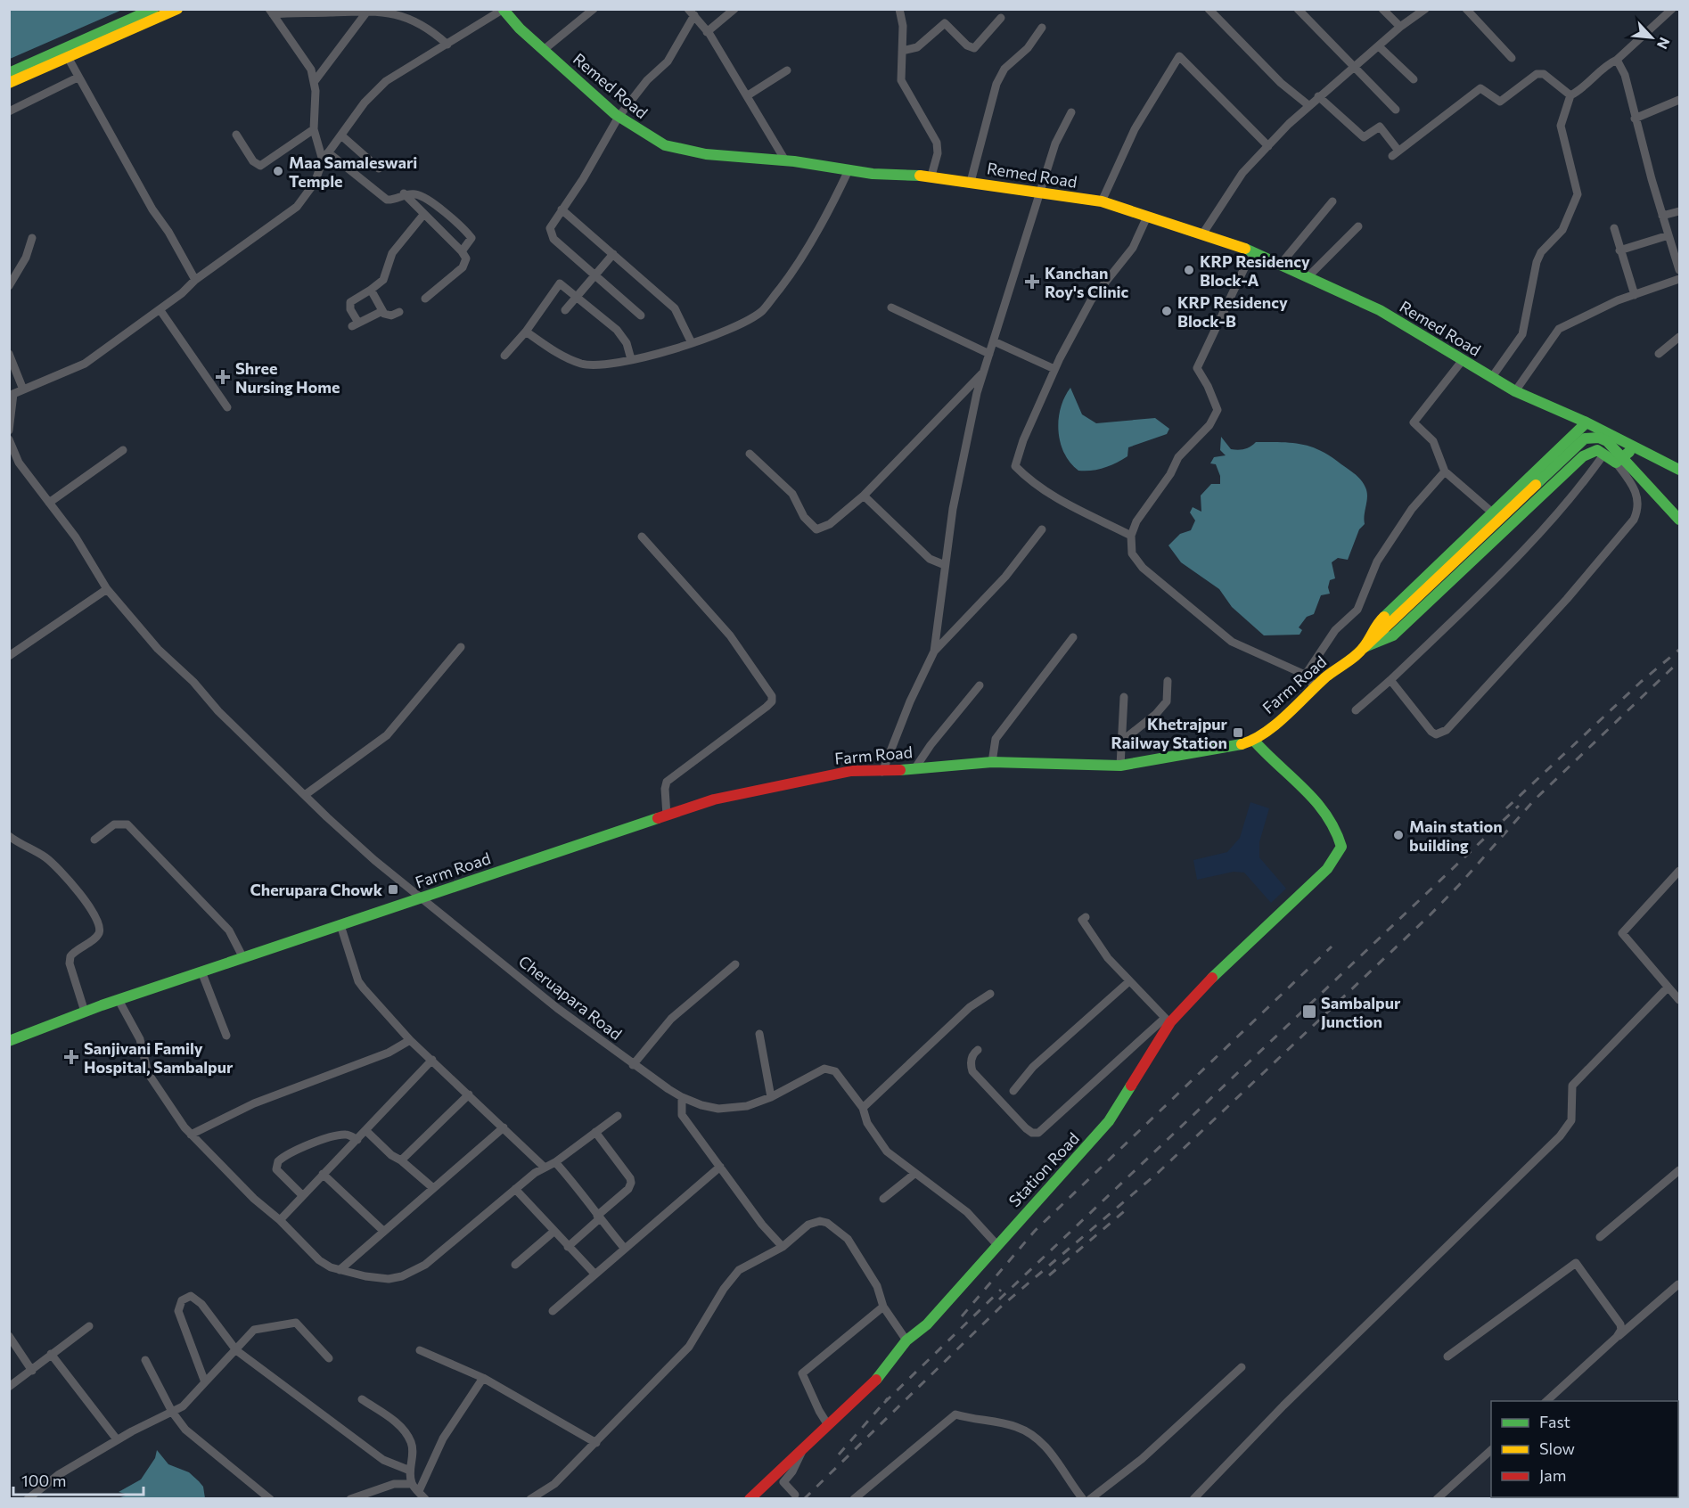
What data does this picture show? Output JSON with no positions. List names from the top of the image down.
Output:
{
  "streets": {
    "street": [
      "Remed Road",
      "Farm Road",
      "Cheruapara Road",
      "Station Road"
    ]
  },
  "crossings": [
    ["Remed Road", "Farm Road"],
    ["Farm Road", "Cheruapara Road"],
    ["Farm Road", "Station Road"],
    ["Cheruapara Road", "Station Road"]
  ],
  "places": {
    "other": [
      "Maa Samaleswari Temple",
      "KRP Residency Block-A",
      "KRP Residency Block-B",
      "Main station building"
    ],
    "health": ["Kanchan Roy's Clinic", "Shree Nursing Home", "Sanjivani Family Hospital, Sambalpur"],
    "transit": ["Khetrajpur Railway Station", "Cherupara Chowk", "Sambalpur Junction"]
  },
  "legend": ["Fast", "Slow", "Jam"],
  "scale_bar": "100 m",
  "north": "bottom right"
}
